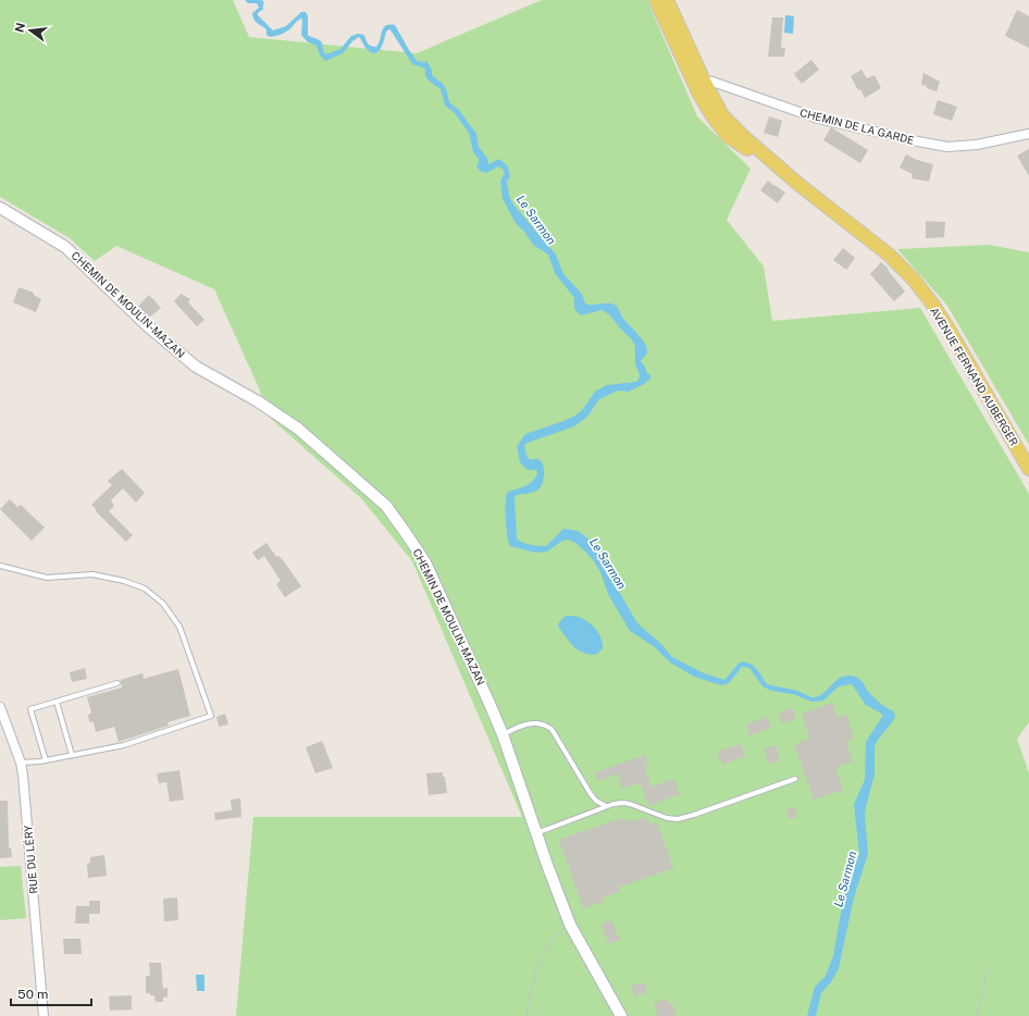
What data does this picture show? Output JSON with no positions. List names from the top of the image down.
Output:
{
  "streets": {
    "main road": ["AVENUE FERNAND AUBERGER"],
    "street": ["CHEMIN DE LA GARDE", "CHEMIN DE MOULIN-MAZAN", "RUE DU LÉRY"]
  },
  "crossings": [
    ["CHEMIN DE LA GARDE", "AVENUE FERNAND AUBERGER"]
  ],
  "water": ["Le Sarmon"],
  "scale_bar": "50 m",
  "north": "left"
}
